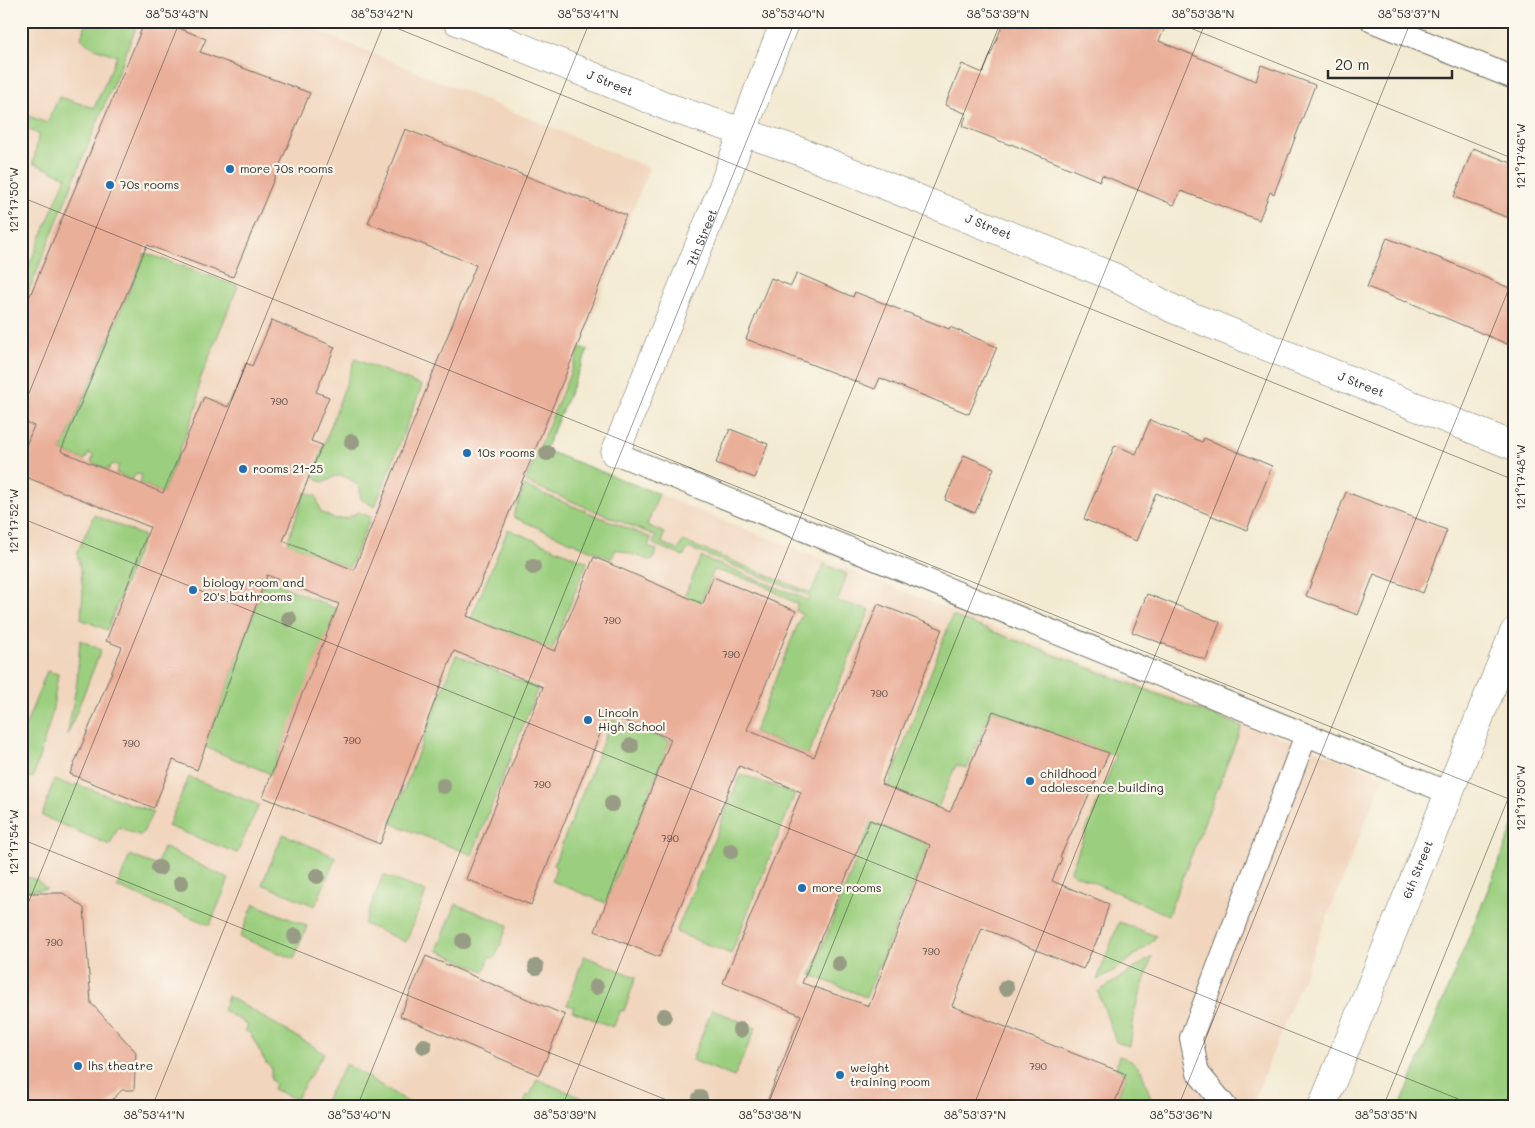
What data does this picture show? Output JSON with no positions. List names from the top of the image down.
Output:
{
  "streets": {
    "street": ["J Street", "7th Street", "6th Street"]
  },
  "crossings": [
    ["J Street", "7th Street"]
  ],
  "places": [
    "more 70s rooms",
    "70s rooms",
    "10s rooms",
    "rooms 21-25",
    "biology room and 20's bathrooms",
    "Lincoln High School",
    "childhood adolescence building",
    "more rooms",
    "lhs theatre",
    "weight training room"
  ],
  "house_numbers": [
    "790",
    "790",
    "790",
    "790",
    "790",
    "790",
    "790",
    "790",
    "790",
    "790",
    "790"
  ],
  "scale_bar": "20 m",
  "coordinates": [
    "38°53'43\"N",
    "38°53'42\"N",
    "38°53'41\"N",
    "38°53'40\"N",
    "38°53'39\"N",
    "38°53'38\"N",
    "38°53'37\"N",
    "121°17'46\"W",
    "121°17'50\"W",
    "121°17'48\"W",
    "121°17'52\"W",
    "121°17'54\"W",
    "38°53'36\"N",
    "38°53'35\"N"
  ]
}
